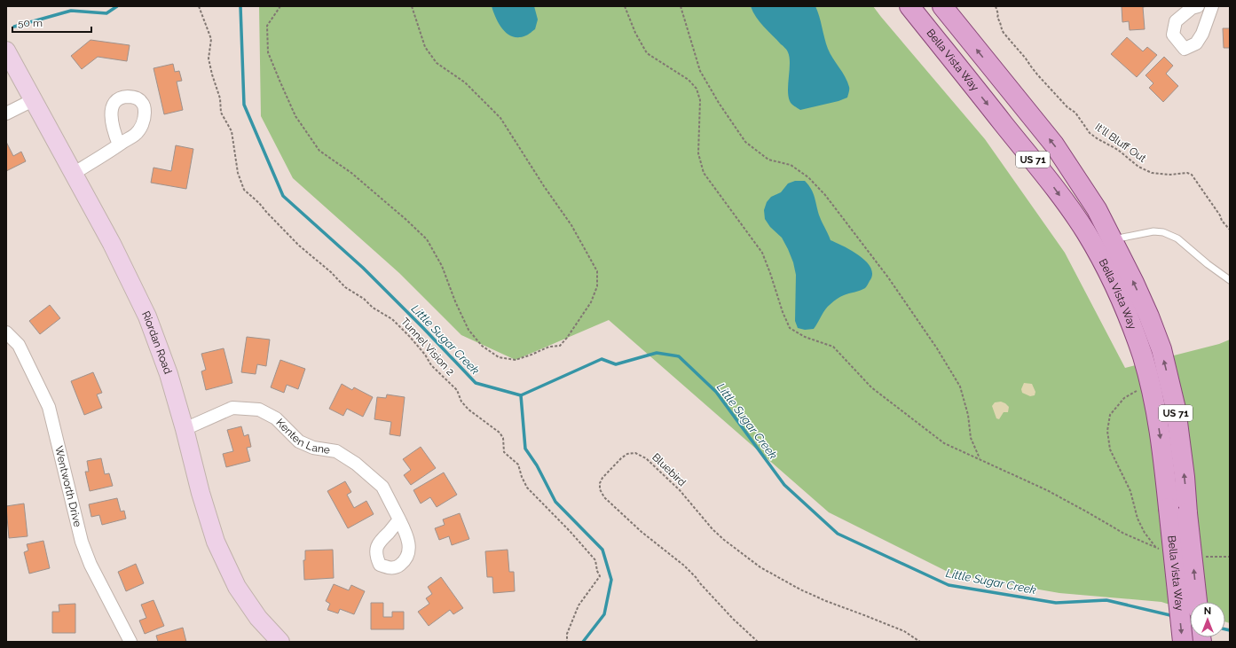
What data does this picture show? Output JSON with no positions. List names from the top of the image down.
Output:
{
  "streets": {
    "main road": ["Bella Vista Way", "US 71"],
    "street": ["Riordan Road", "Kenten Lane", "Wentworth Drive"],
    "path": ["It'll Bluff Out", "Tunnel Vision 2", "Bluebird"]
  },
  "crossings": [
    ["Riordan Road", "Kenten Lane"]
  ],
  "water": ["Little Sugar Creek"],
  "scale_bar": "50 m",
  "north": "top"
}
